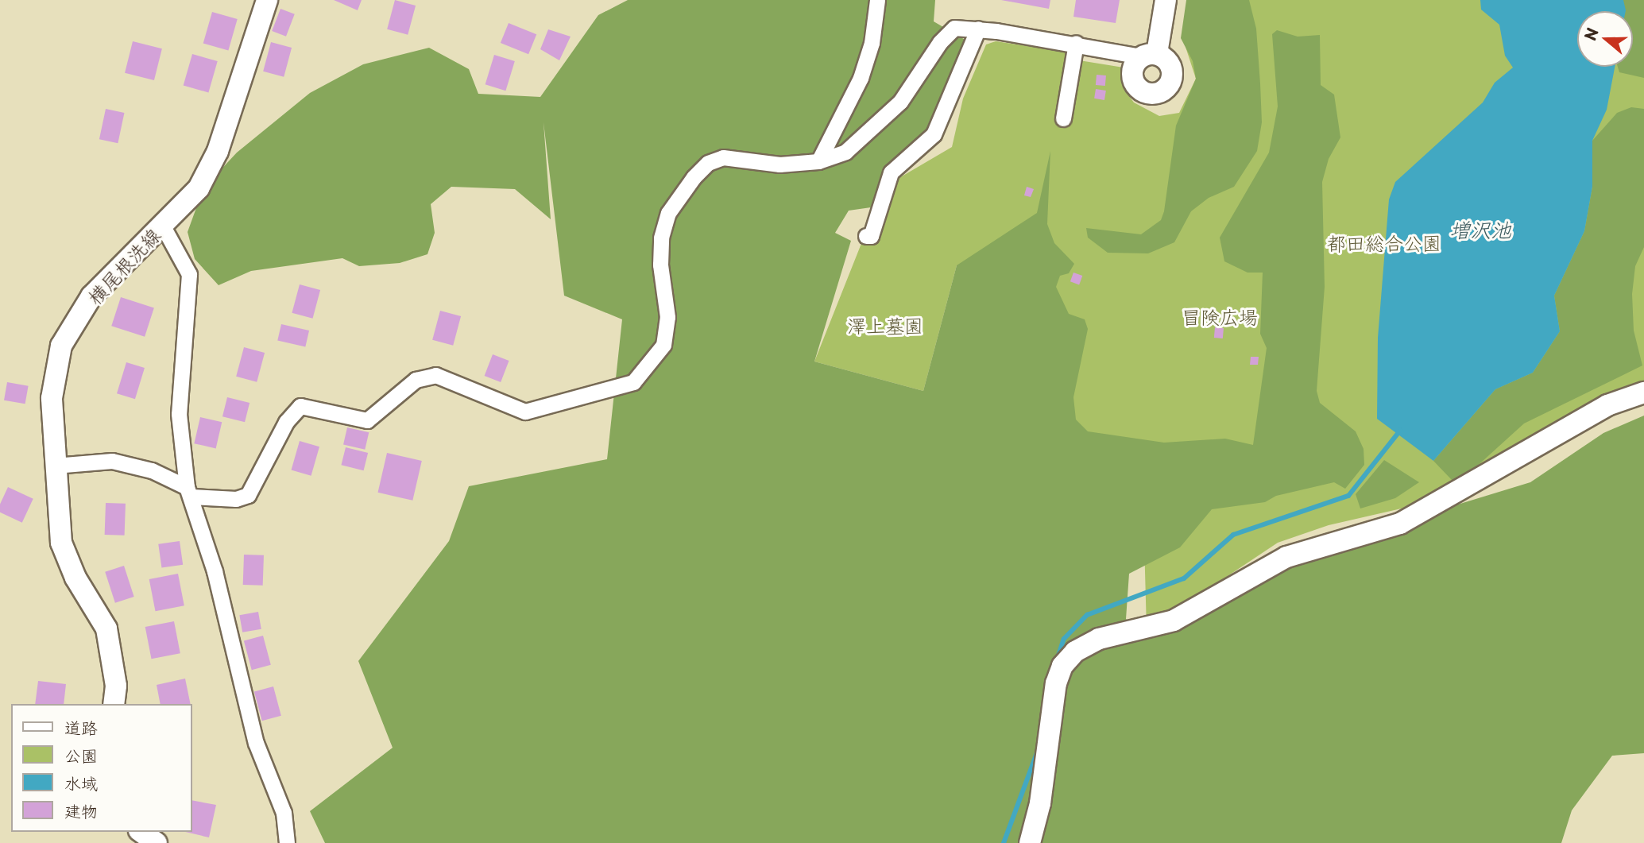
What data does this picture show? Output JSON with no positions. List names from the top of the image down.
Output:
{
  "streets": {
    "street": ["横尾根洗線"]
  },
  "water": ["増沢池"],
  "parks": ["都田総合公園", "冒険広場", "澤上墓園"],
  "legend": [
    "道路",
    "公園",
    "水域",
    "建物"
  ],
  "north": "left"
}
